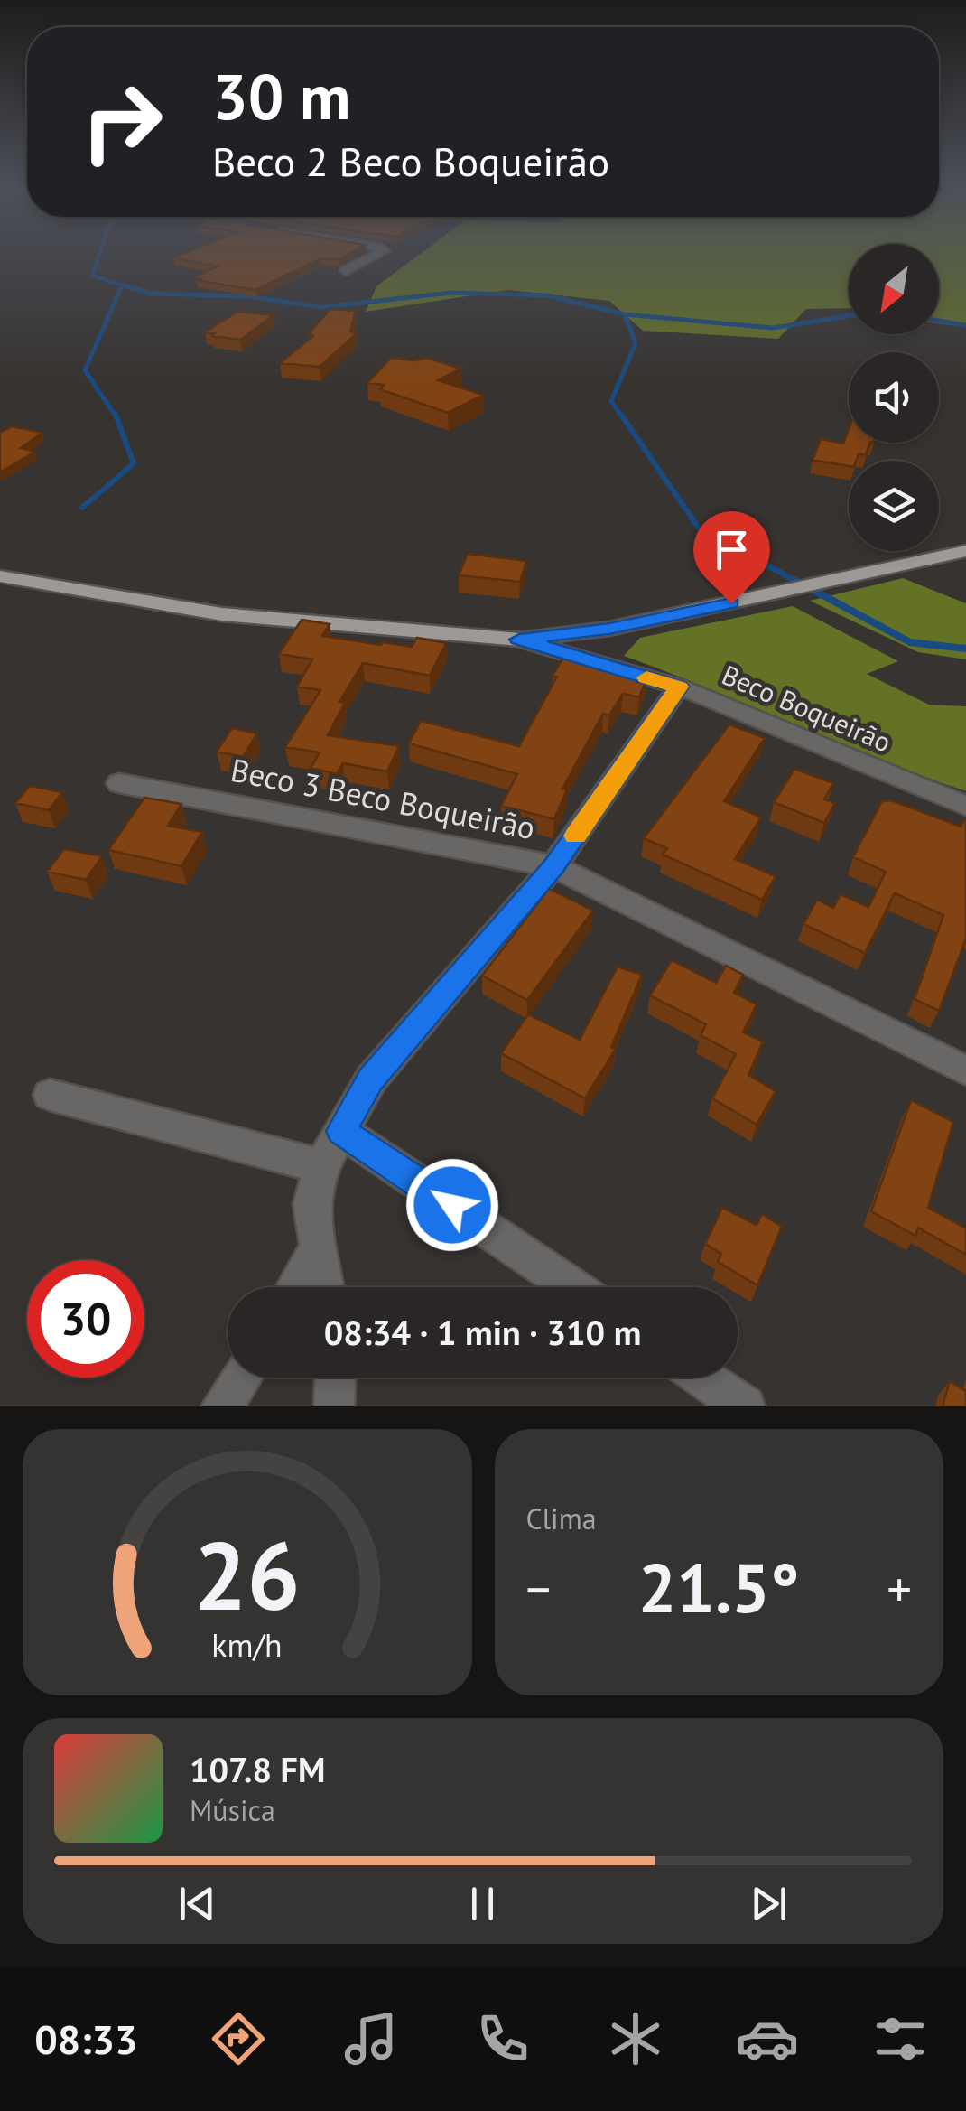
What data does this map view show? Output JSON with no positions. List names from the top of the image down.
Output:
{
  "streets": {
    "street": ["Beco Boqueirão", "Beco 3 Beco Boqueirão"]
  },
  "north": "bottom left",
  "page": {
    "turn": ["30 m", "Beco 2 Beco Boqueirão"],
    "limit": "30",
    "trip": "08:34 · 1 min · 310 m",
    "tile": "Clima",
    "heat": ["−", "21.5°", "+"],
    "song": ["107.8 FM", "Música"],
    "tabs": "08:33",
    "gauge": ["26", "km/h"]
  }
}
